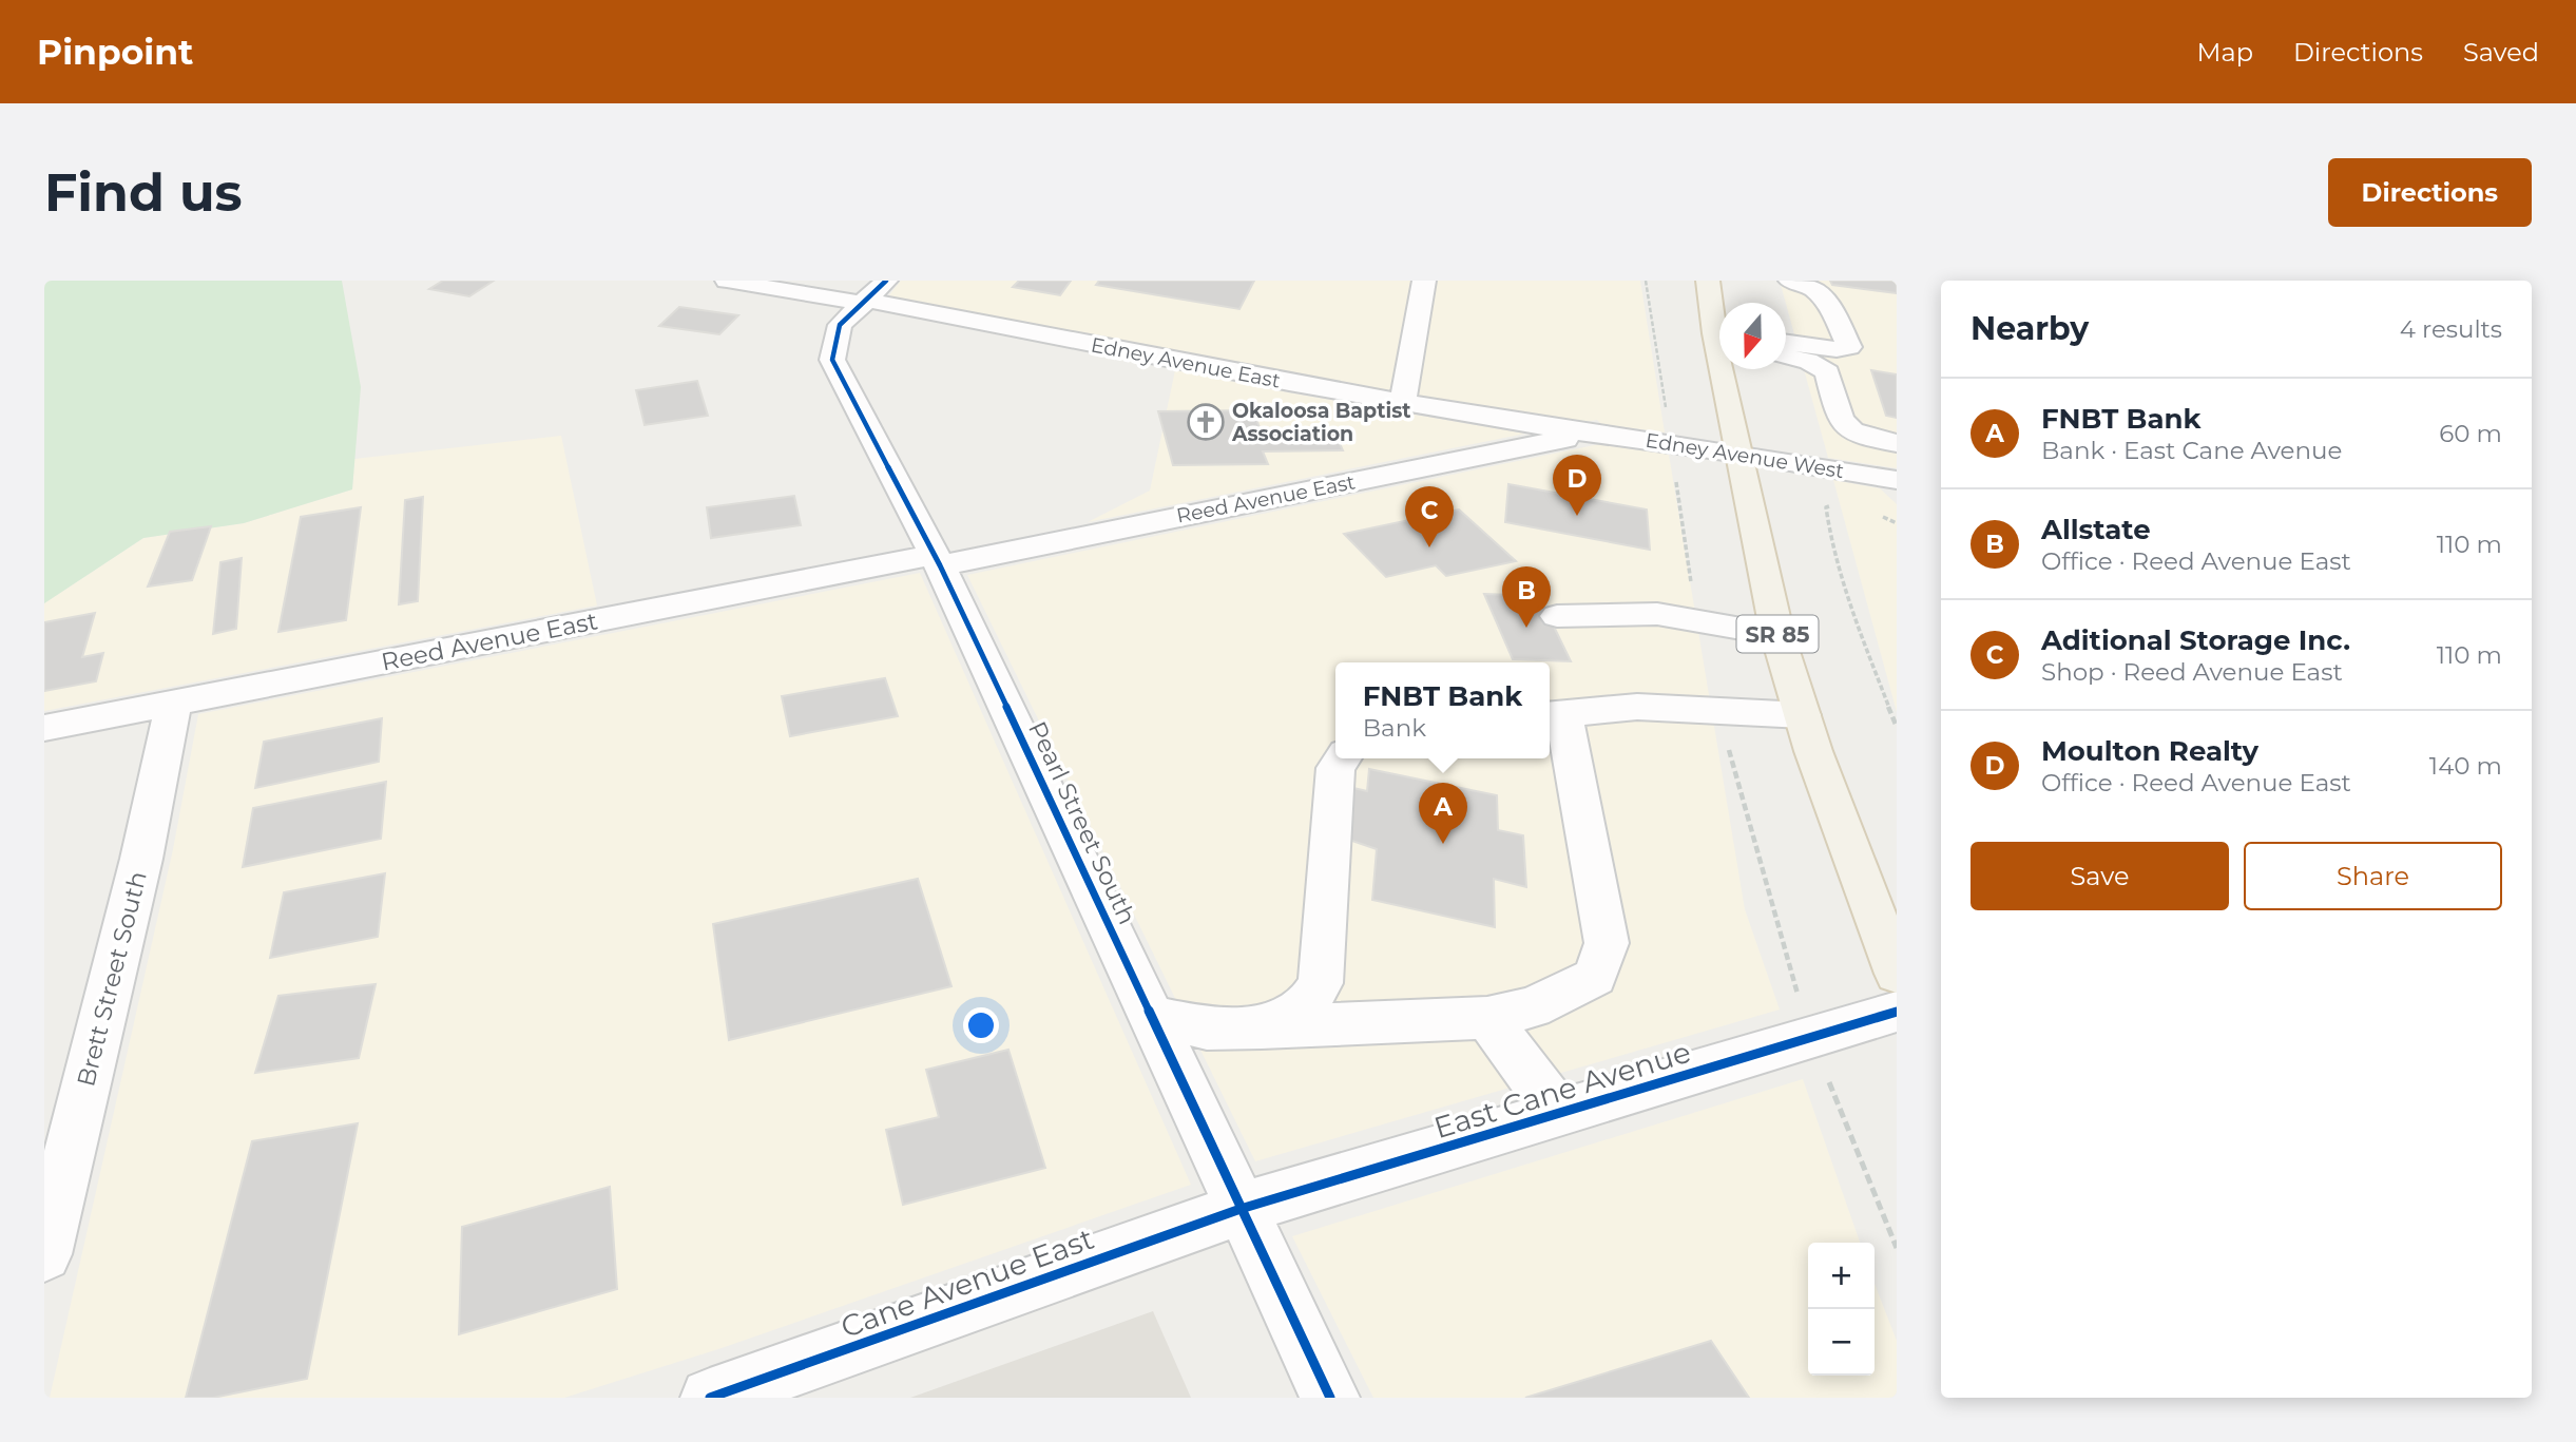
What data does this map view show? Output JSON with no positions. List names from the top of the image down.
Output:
{
  "streets": {
    "main road": ["SR 85"],
    "street": [
      "Edney Avenue East",
      "Edney Avenue West",
      "Reed Avenue East",
      "Pearl Street South",
      "Brett Street South",
      "East Cane Avenue",
      "Cane Avenue East"
    ]
  },
  "crossings": [
    ["Edney Avenue East", "Edney Avenue West"],
    ["Edney Avenue East", "Reed Avenue East"],
    ["Edney Avenue East", "Pearl Street South"],
    ["Edney Avenue West", "Reed Avenue East"],
    ["Edney Avenue West", "SR 85"],
    ["Reed Avenue East", "Pearl Street South"],
    ["Reed Avenue East", "Brett Street South"],
    ["Pearl Street South", "East Cane Avenue"],
    ["Pearl Street South", "Cane Avenue East"],
    ["East Cane Avenue", "Cane Avenue East"]
  ],
  "places": {
    "church": ["Okaloosa Baptist Association"]
  },
  "north": "bottom",
  "page": {
    "header": "Pinpoint",
    "nav": ["Map", "Directions", "Saved"],
    "buttons": [
      "Directions",
      ["Save", "Share"]
    ],
    "title": "Find us",
    "heading": ["Nearby", "4 results"],
    "list": [
      {
        "mark": "A",
        "name": "FNBT Bank",
        "note": "Bank · East Cane Avenue",
        "value": "60 m"
      },
      {
        "mark": "B",
        "name": "Allstate",
        "note": "Office · Reed Avenue East",
        "value": "110 m"
      },
      {
        "mark": "C",
        "name": "Aditional Storage Inc.",
        "note": "Shop · Reed Avenue East",
        "value": "110 m"
      },
      {
        "mark": "D",
        "name": "Moulton Realty",
        "note": "Office · Reed Avenue East",
        "value": "140 m"
      }
    ],
    "pins": [
      "D",
      "C",
      "B",
      "A"
    ],
    "popup": ["FNBT Bank", "Bank"],
    "map_buttons": ["+", "−"]
  }
}
